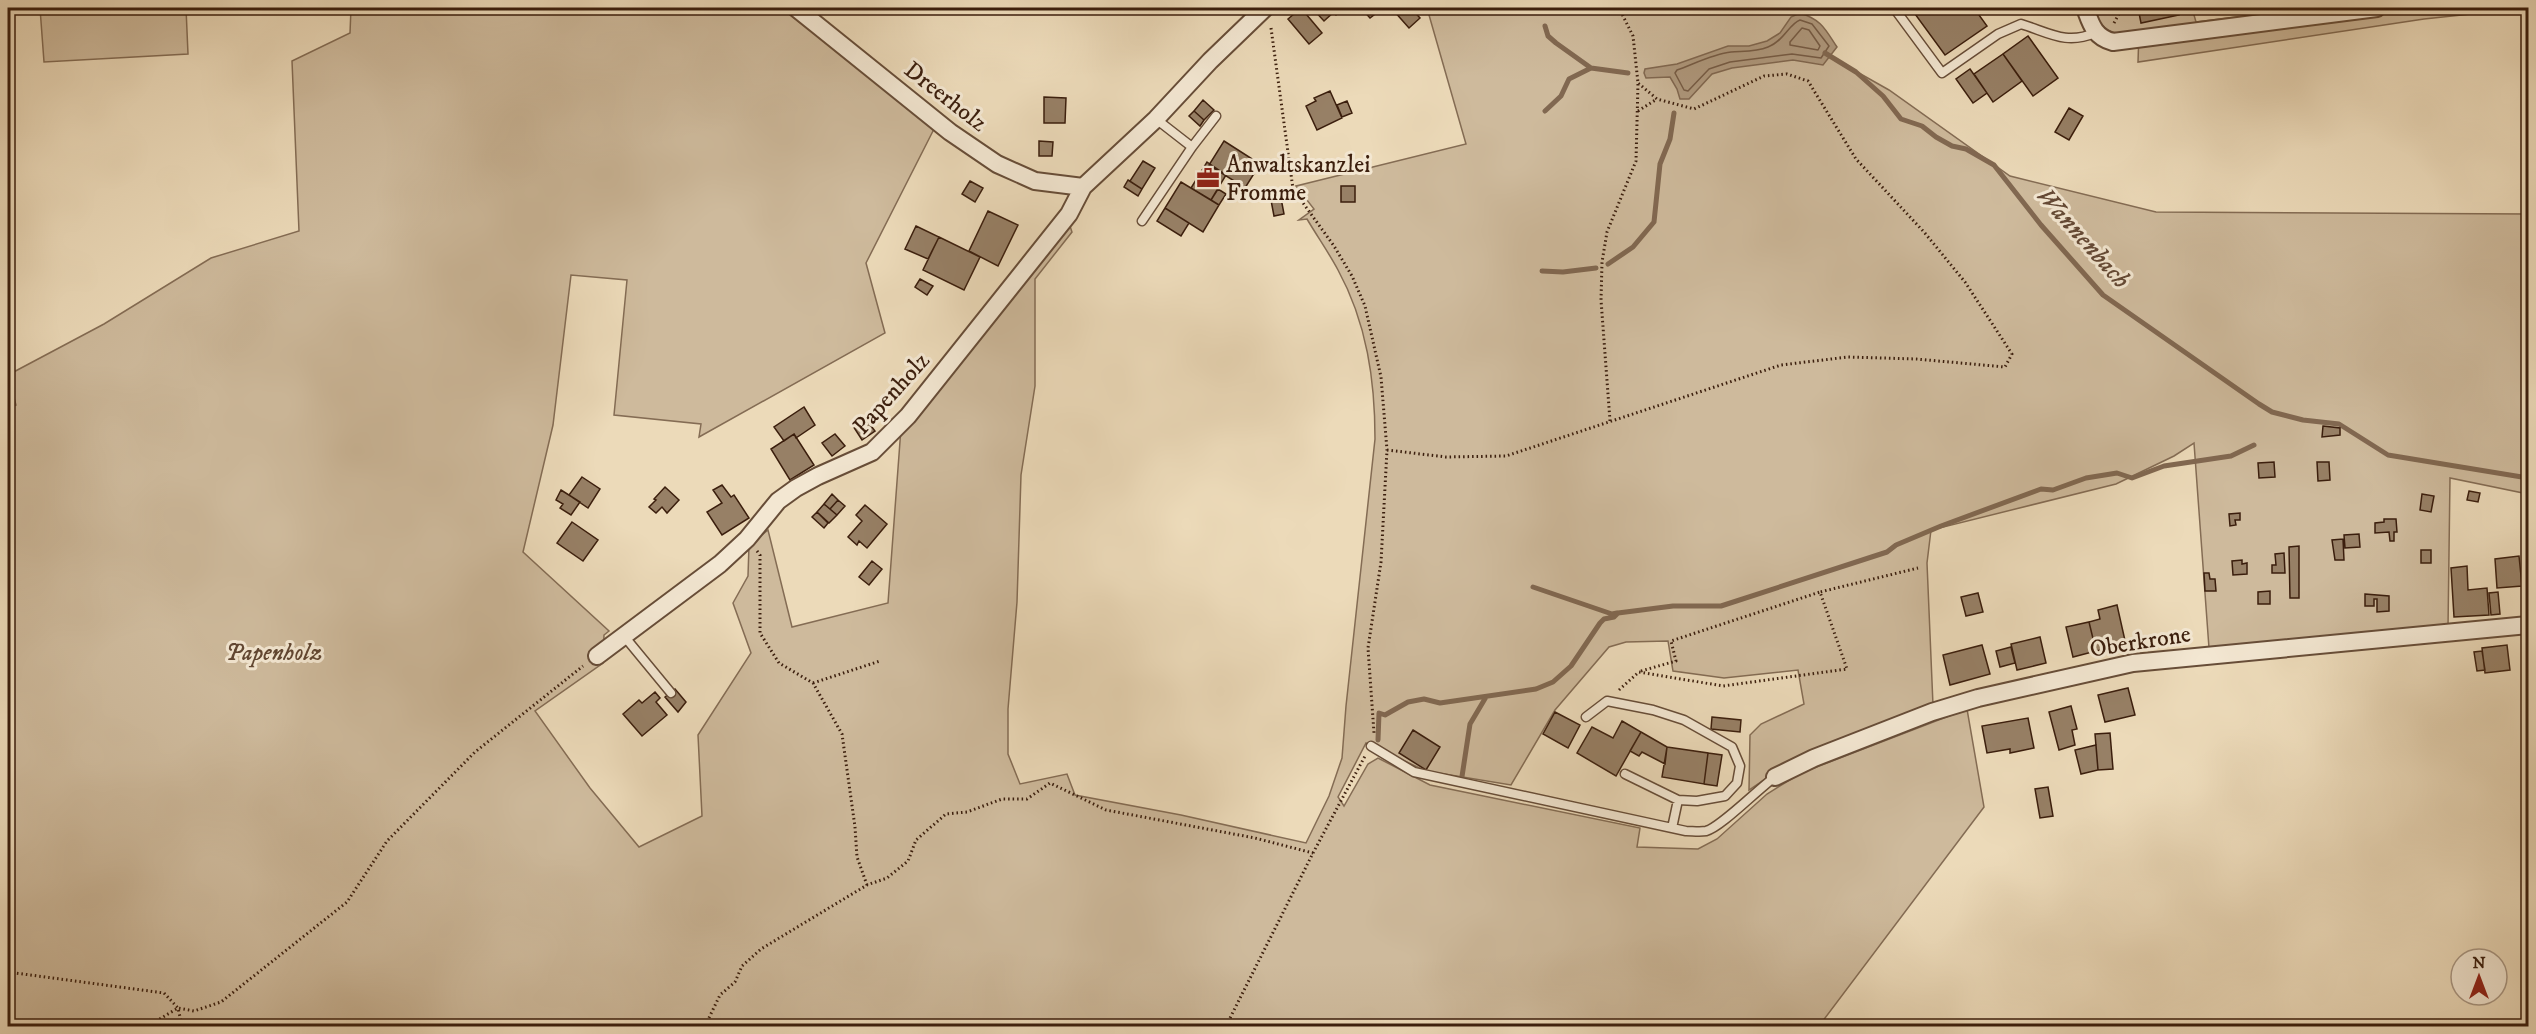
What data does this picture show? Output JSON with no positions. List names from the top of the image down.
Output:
{
  "streets": {
    "street": ["Dreerholz", "Papenholz", "Oberkrone"]
  },
  "crossings": [
    ["Dreerholz", "Papenholz"]
  ],
  "water": ["Wannenbach"],
  "parks": ["Papenholz"],
  "places": {
    "office": ["Anwaltskanzlei Fromme"]
  },
  "north": "top"
}
